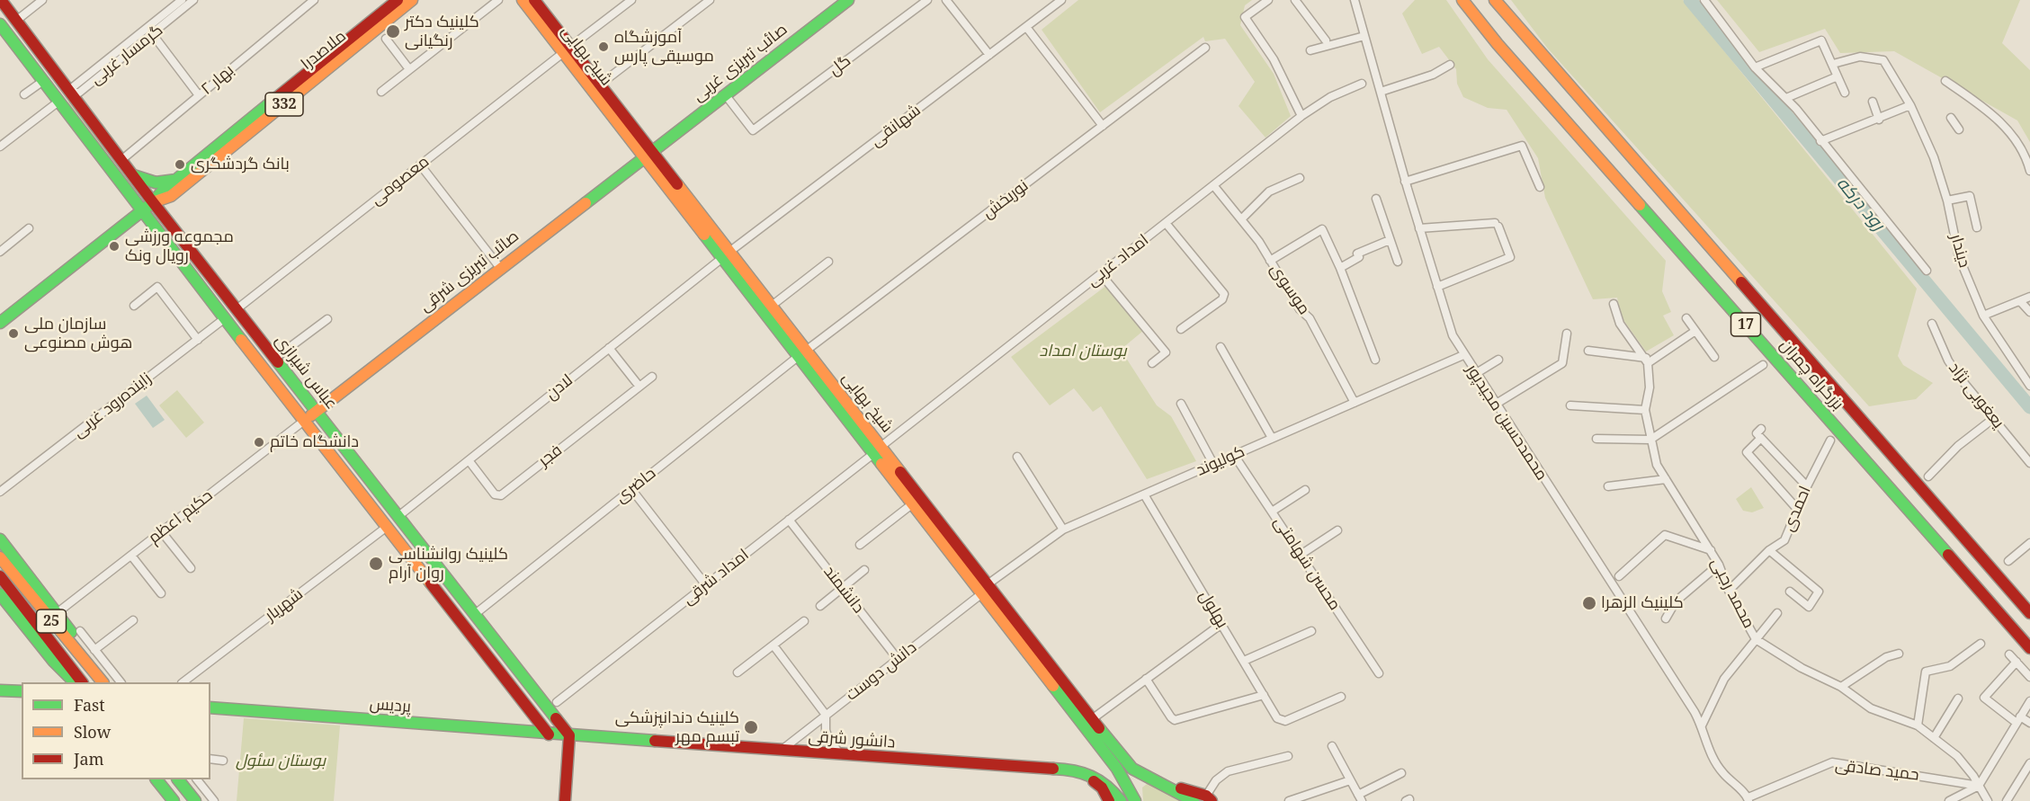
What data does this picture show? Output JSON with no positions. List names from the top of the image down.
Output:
{
  "streets": {
    "main road": [
      "ملاصدرا",
      "شیخ بهایی",
      "صائب تبریزی غربی",
      "332",
      "صائب تبریزی شرقی",
      "17",
      "عباس شیرازی",
      "بزرگراه چمران",
      "25",
      "پردیس",
      "دانشور شرقی"
    ],
    "street": [
      "گرمسار غربی",
      "گل",
      "بهار ۲",
      "شهانقی",
      "معصومی",
      "نوربخش",
      "دیندار",
      "امداد غربی",
      "موسوی",
      "لادن",
      "یعغوبی نژاد",
      "زاینده‌رود غربی",
      "محمدحسین مجیدپور",
      "فجر",
      "کولیوند",
      "حاضری",
      "احمدی",
      "حکیم اعظم",
      "محسن شهامتی",
      "امداد شرقی",
      "دانشمند",
      "محمد رجبی",
      "شهریار",
      "بهلول",
      "دانش دوست",
      "حمید صادقی"
    ]
  },
  "crossings": [
    ["ملاصدرا", "عباس شیرازی"],
    ["گرمسار غربی", "عباس شیرازی"],
    ["شیخ بهایی", "صائب تبریزی غربی"],
    ["شیخ بهایی", "شهانقی"],
    ["شیخ بهایی", "معصومی"],
    ["شیخ بهایی", "نوربخش"],
    ["شیخ بهایی", "امداد غربی"],
    ["شیخ بهایی", "صائب تبریزی شرقی"],
    ["شیخ بهایی", "لادن"],
    ["شیخ بهایی", "کولیوند"],
    ["شیخ بهایی", "حاضری"],
    ["شیخ بهایی", "امداد شرقی"],
    ["شیخ بهایی", "دانش دوست"],
    ["صائب تبریزی غربی", "گل"],
    ["صائب تبریزی غربی", "صائب تبریزی شرقی"],
    ["بهار ۲", "عباس شیرازی"],
    ["شهانقی", "لادن"],
    ["معصومی", "عباس شیرازی"],
    ["نوربخش", "حاضری"],
    ["امداد غربی", "موسوی"],
    ["امداد غربی", "امداد شرقی"],
    ["صائب تبریزی شرقی", "عباس شیرازی"],
    ["موسوی", "کولیوند"],
    ["عباس شیرازی", "لادن"],
    ["عباس شیرازی", "زاینده‌رود غربی"],
    ["عباس شیرازی", "حاضری"],
    ["عباس شیرازی", "حکیم اعظم"],
    ["عباس شیرازی", "شهریار"],
    ["عباس شیرازی", "پردیس"],
    ["عباس شیرازی", "دانشور شرقی"],
    ["لادن", "فجر"],
    ["محمدحسین مجیدپور", "کولیوند"],
    ["محمدحسین مجیدپور", "حمید صادقی"],
    ["کولیوند", "محسن شهامتی"],
    ["کولیوند", "بهلول"],
    ["کولیوند", "دانش دوست"],
    ["احمدی", "محمد رجبی"],
    ["امداد شرقی", "دانشمند"],
    ["دانشمند", "دانش دوست"],
    ["محمد رجبی", "حمید صادقی"],
    ["دانش دوست", "دانشور شرقی"],
    ["پردیس", "دانشور شرقی"]
  ],
  "water": ["رود درکه"],
  "parks": ["بوستان امداد", "بوستان سئول"],
  "places": [
    "کلینیک دکتر رنگیانی",
    "آموزشگاه موسیقی پارس",
    "بانک گردشگری",
    "مجموعه ورزشی رویال ونک",
    "سازمان ملی هوش مصنوعی",
    "دانشگاه خاتم",
    "کلینیک روانشناسی روان آرام",
    "کلینیک الزهرا",
    "کلینیک دندانپزشکی تبسم مهر"
  ],
  "legend": ["Fast", "Slow", "Jam"]
}
